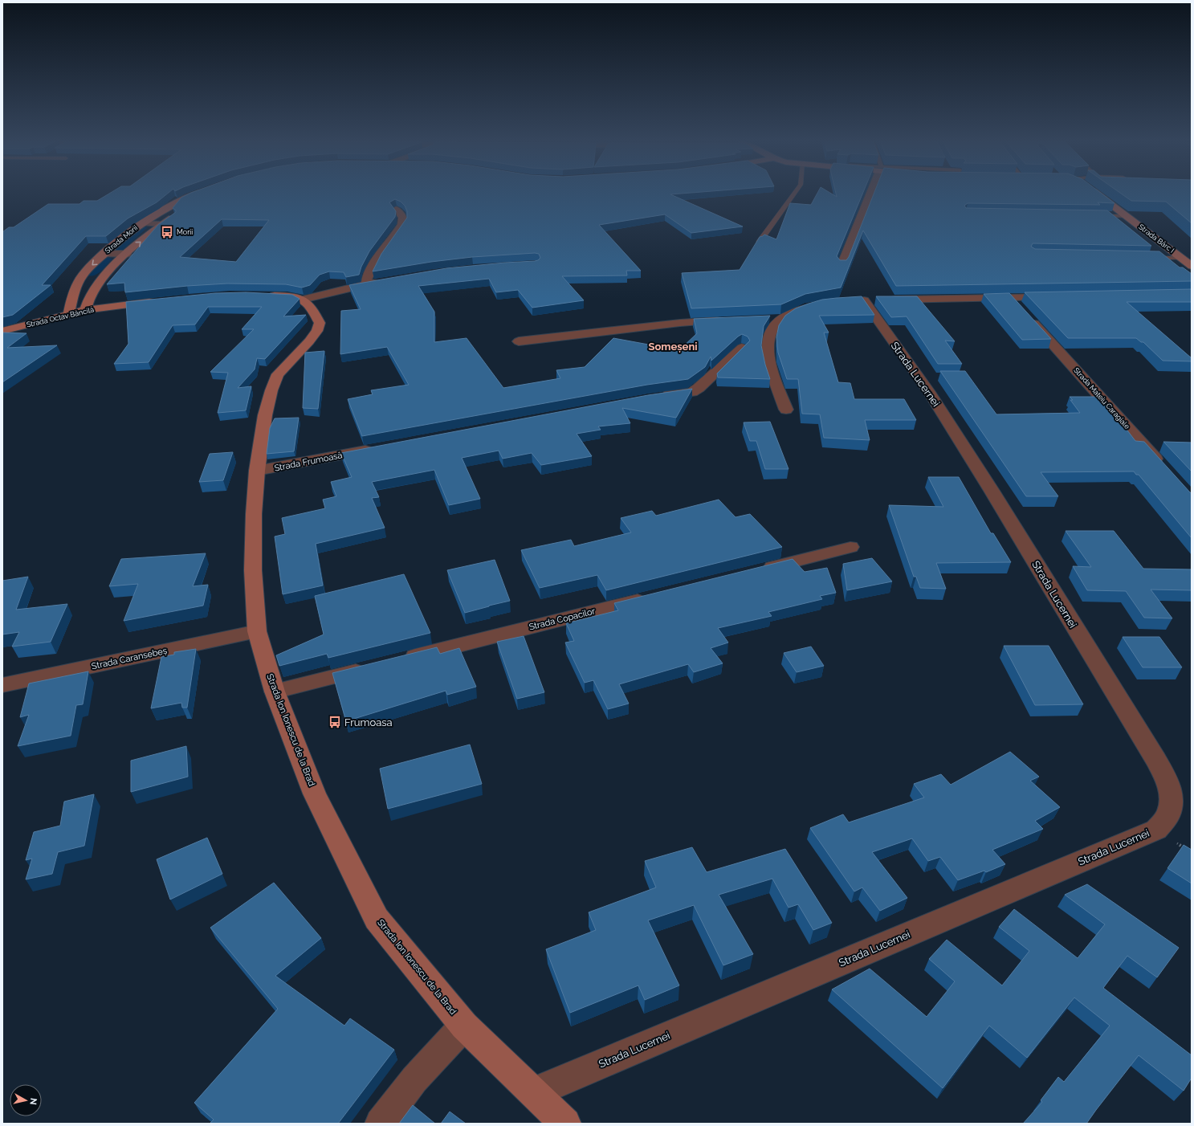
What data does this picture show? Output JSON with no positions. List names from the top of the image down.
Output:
{
  "streets": {
    "street": [
      "Strada Bărc I",
      "Strada Morii",
      "Strada Octav Băncilă",
      "Strada Lucernei",
      "Strada Mateiu Caragiale",
      "Strada Frumoasă",
      "Strada Copacilor",
      "Strada Caransebeș",
      "Strada Ion Ionescu de la Brad"
    ]
  },
  "crossings": [
    ["Strada Morii", "Strada Octav Băncilă"],
    ["Strada Lucernei", "Strada Mateiu Caragiale"],
    ["Strada Lucernei", "Strada Ion Ionescu de la Brad"],
    ["Strada Frumoasă", "Strada Ion Ionescu de la Brad"],
    ["Strada Caransebeș", "Strada Ion Ionescu de la Brad"]
  ],
  "districts": ["Someșeni"],
  "places": {
    "bus stop": ["Morii", "Frumoasa"]
  },
  "north": "right"
}
